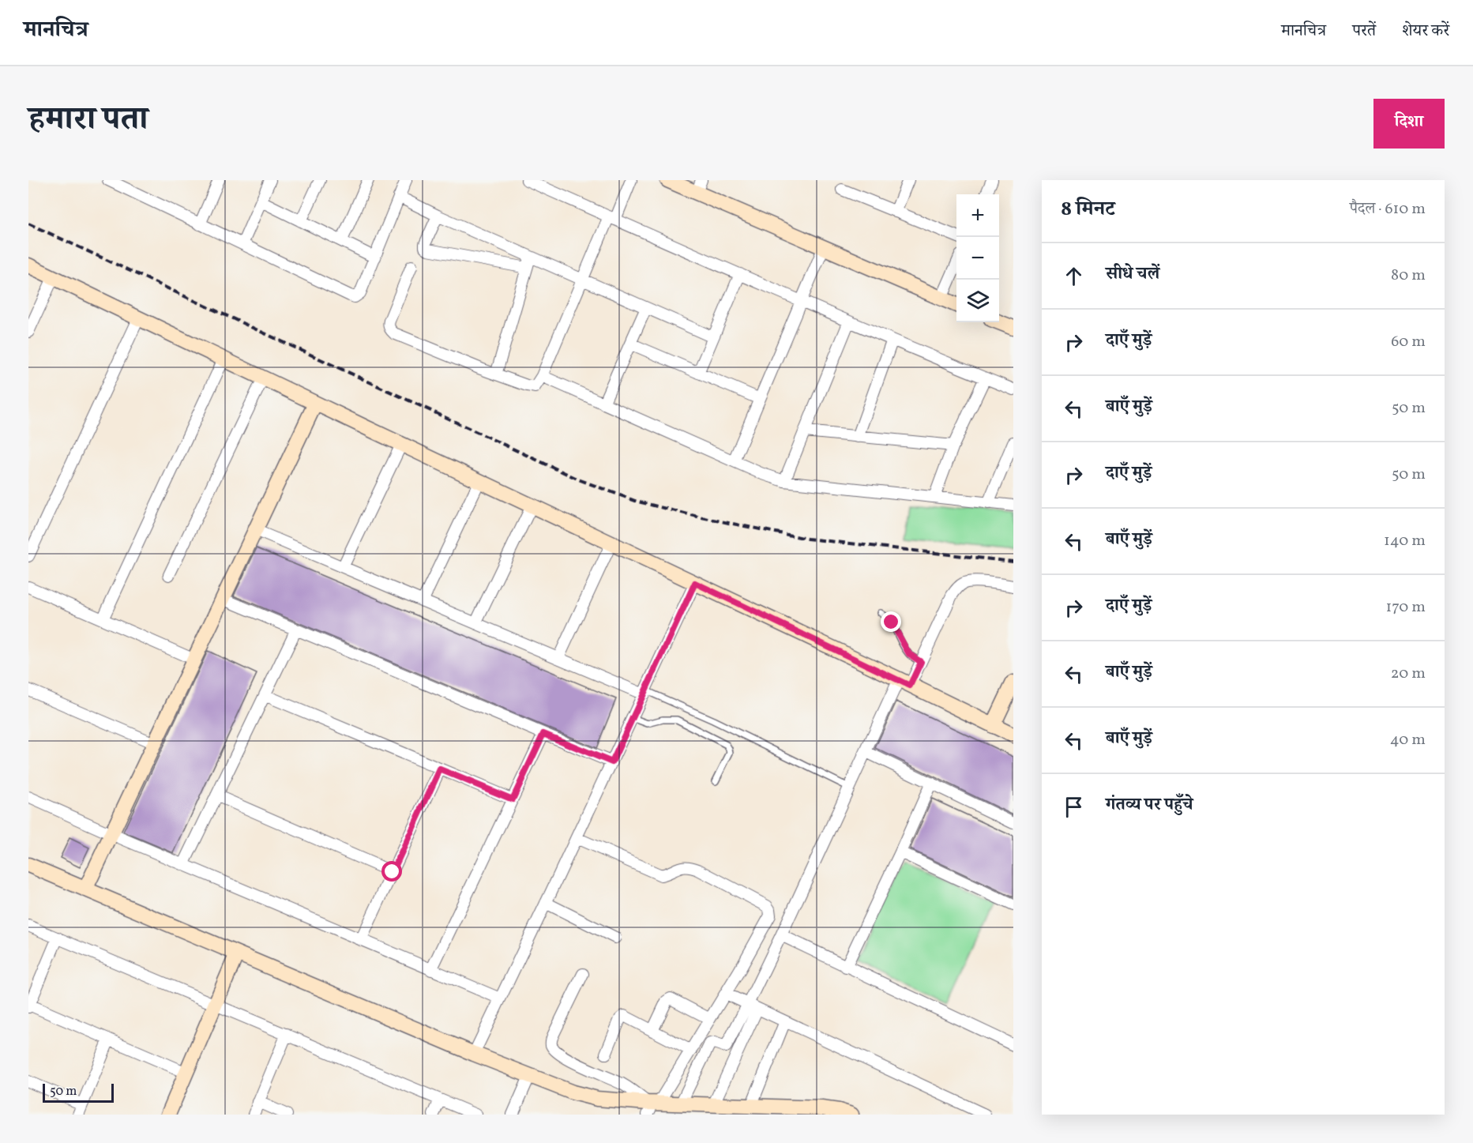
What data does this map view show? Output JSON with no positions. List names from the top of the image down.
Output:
{
  "scale_bar": "50 m",
  "page": {
    "header": "मानचित्र",
    "nav": ["मानचित्र", "परतें", "शेयर करें"],
    "title": "हमारा पता",
    "buttons": "दिशा",
    "heading": ["8 मिनट", "पैदल · 610 m"],
    "map_buttons": ["+", "−"],
    "list": [
      ["सीधे चलें", "80 m"],
      ["दाएँ मुड़ें", "60 m"],
      ["बाएँ मुड़ें", "50 m"],
      ["दाएँ मुड़ें", "50 m"],
      ["बाएँ मुड़ें", "140 m"],
      ["दाएँ मुड़ें", "170 m"],
      ["बाएँ मुड़ें", "20 m"],
      ["बाएँ मुड़ें", "40 m"],
      "गंतव्य पर पहुँचे"
    ],
    "scale": "50 m"
  }
}
